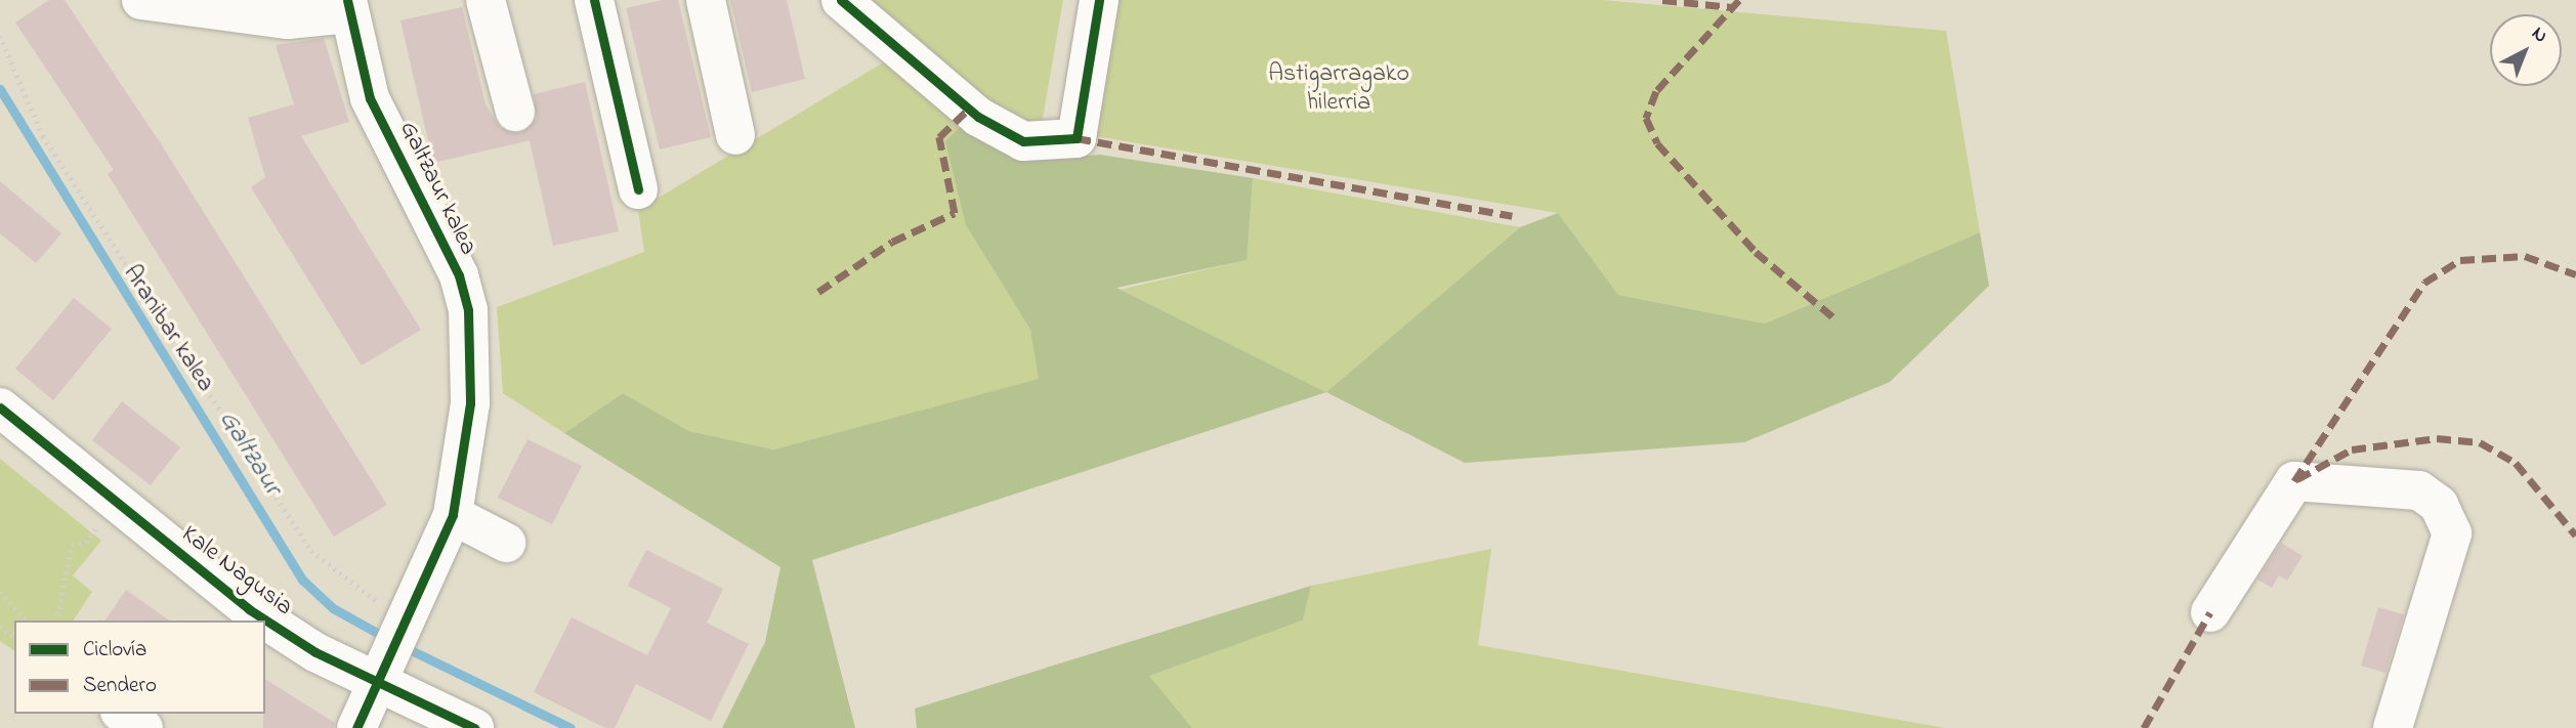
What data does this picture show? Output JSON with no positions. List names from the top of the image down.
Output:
{
  "streets": {
    "street": ["Galtzaur kalea", "Kale Nagusia"],
    "path": ["Aranibar kalea"]
  },
  "crossings": [
    ["Galtzaur kalea", "Aranibar kalea"],
    ["Galtzaur kalea", "Kale Nagusia"]
  ],
  "water": ["Galtzaur"],
  "parks": ["Astigarragako hilerria"],
  "legend": ["Ciclovía", "Sendero"],
  "north": "top right"
}
